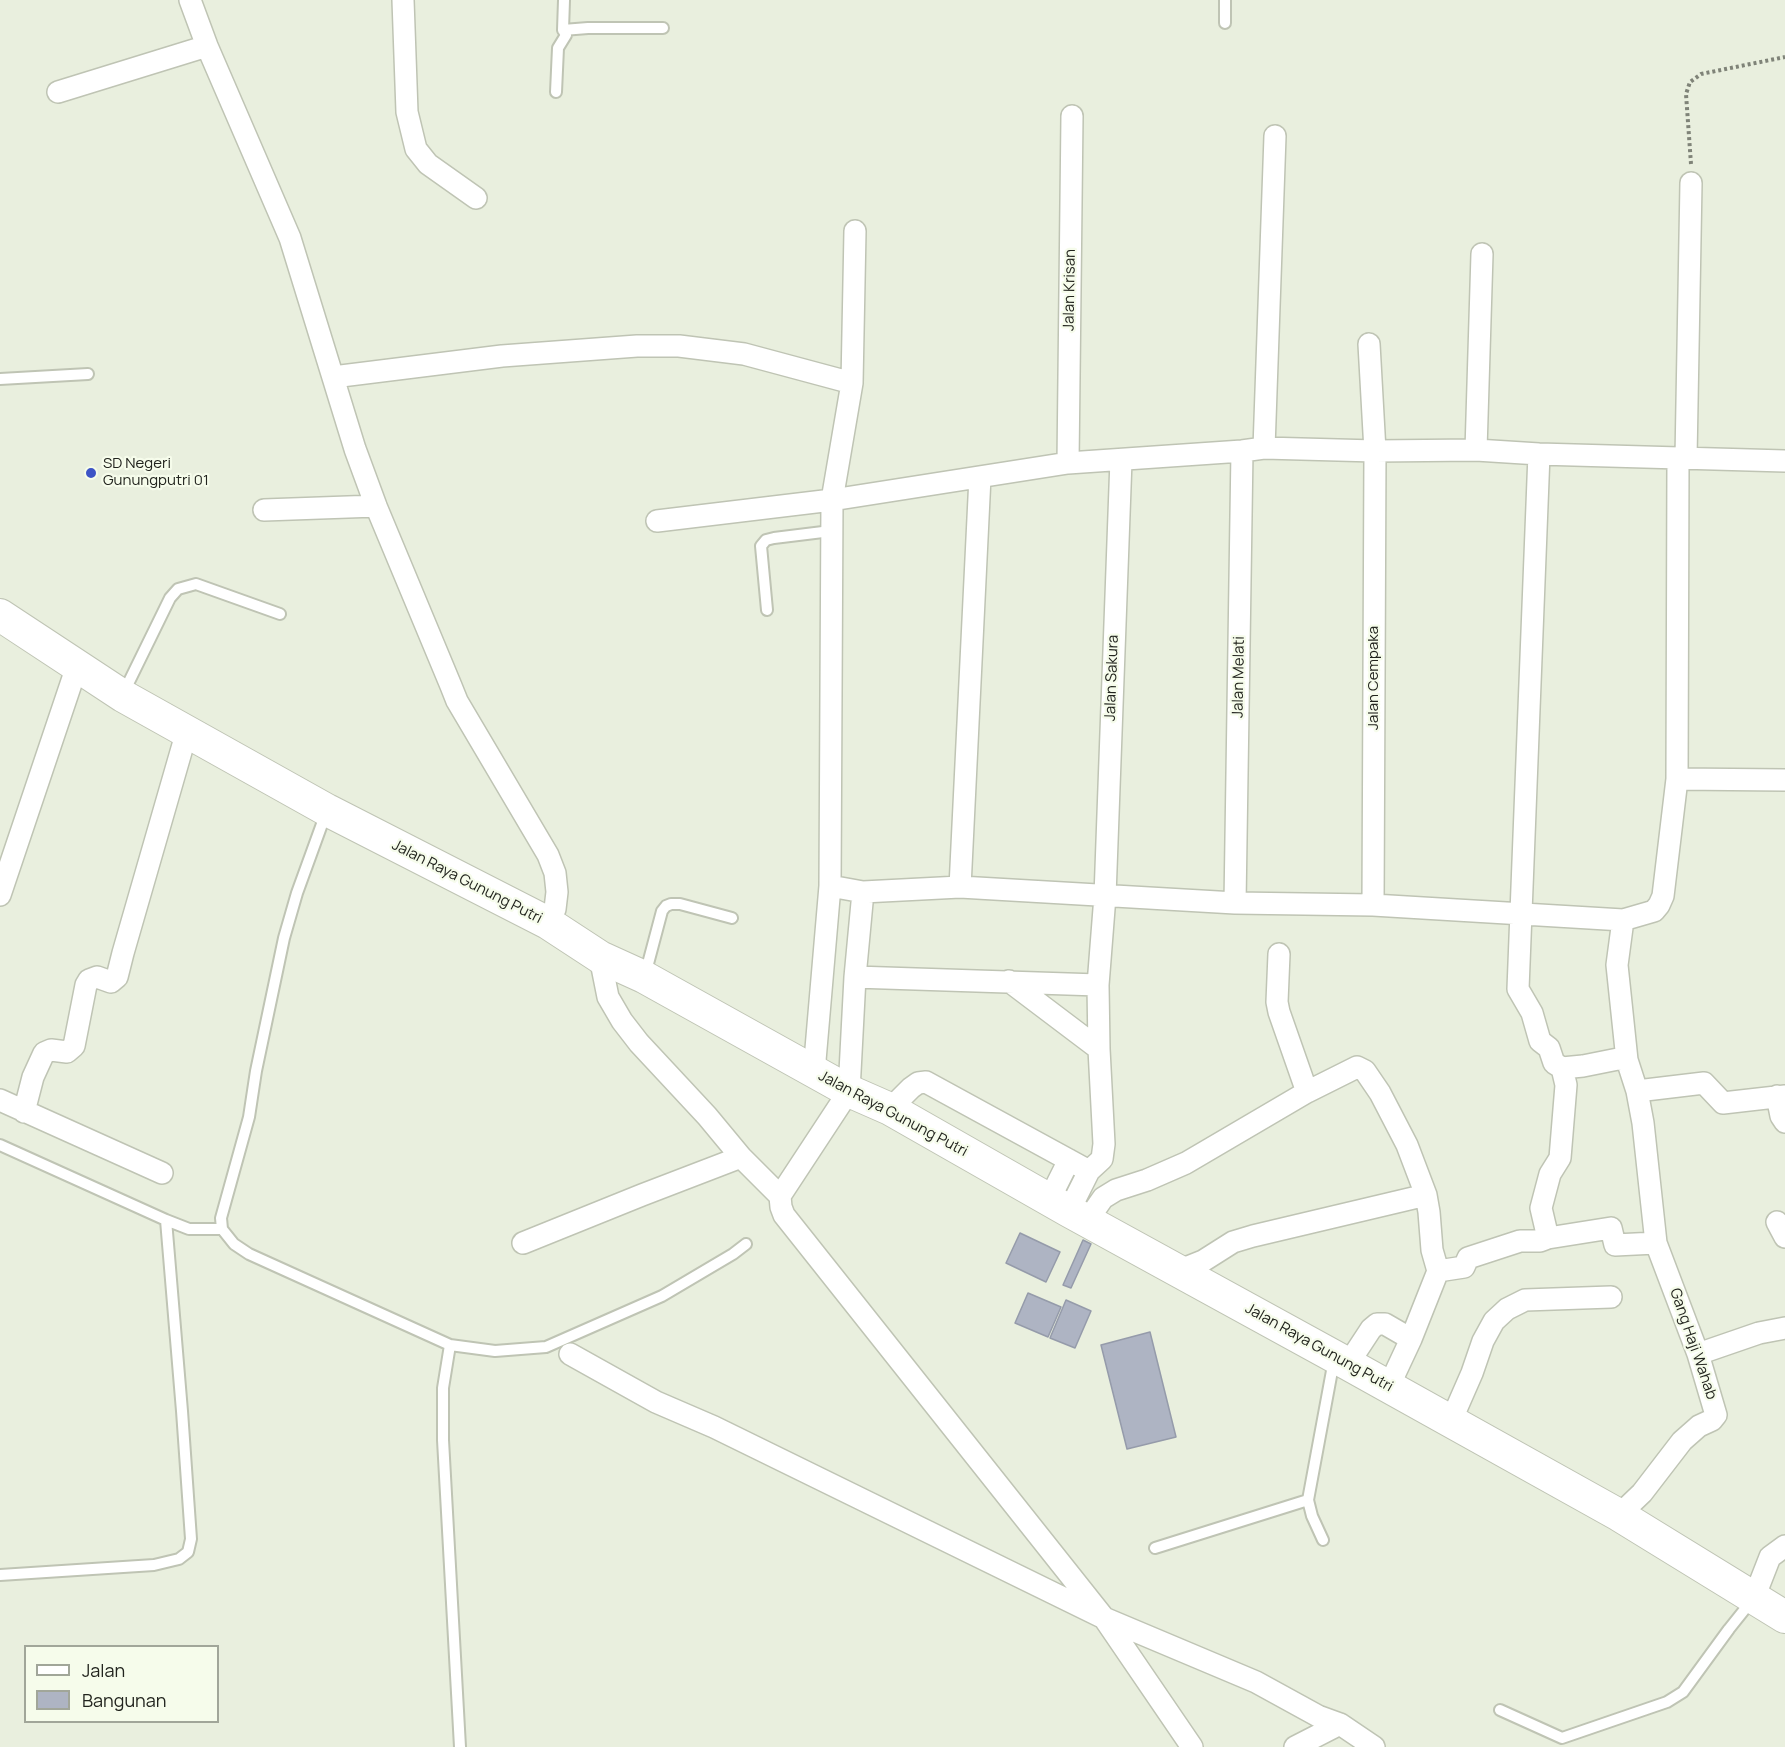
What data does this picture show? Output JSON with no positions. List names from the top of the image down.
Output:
{
  "streets": {
    "main road": ["Jalan Raya Gunung Putri"],
    "street": [
      "Jalan Krisan",
      "Jalan Melati",
      "Jalan Sakura",
      "Jalan Cempaka",
      "Gang Haji Wahab"
    ]
  },
  "crossings": [
    ["Jalan Sakura", "Jalan Raya Gunung Putri"],
    ["Jalan Raya Gunung Putri", "Gang Haji Wahab"]
  ],
  "places": ["SD Negeri Gunungputri 01"],
  "legend": ["Jalan", "Bangunan"]
}
